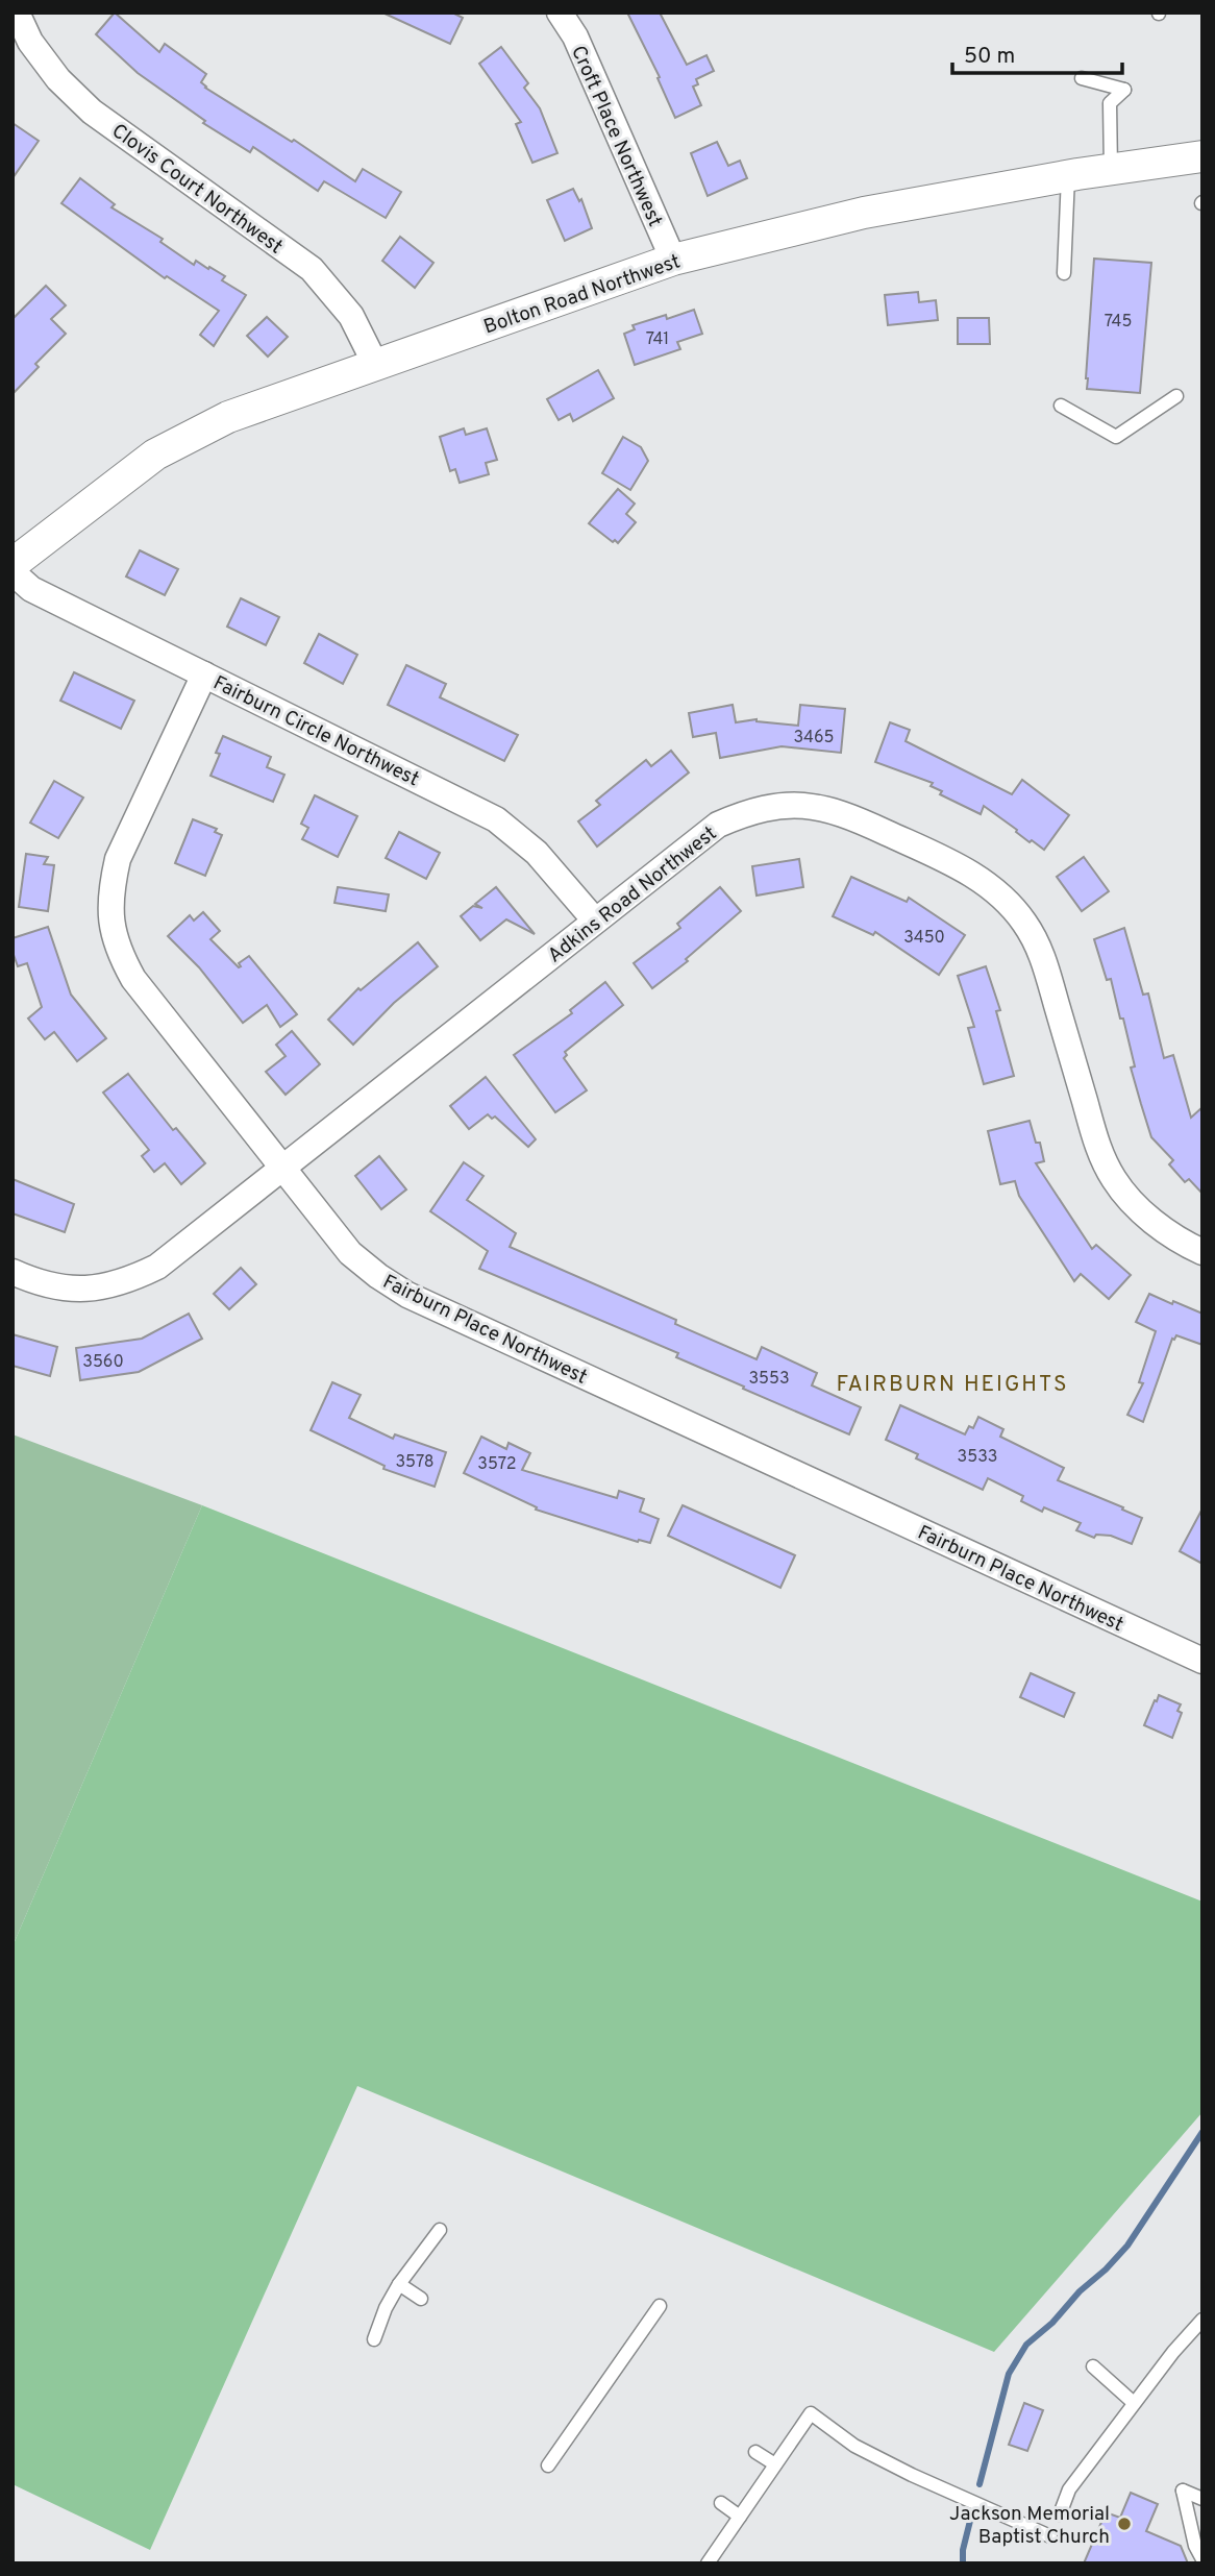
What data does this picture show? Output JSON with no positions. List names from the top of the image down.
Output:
{
  "streets": {
    "street": [
      "Croft Place Northwest",
      "Clovis Court Northwest",
      "Bolton Road Northwest",
      "Fairburn Circle Northwest",
      "Adkins Road Northwest",
      "Fairburn Place Northwest"
    ]
  },
  "crossings": [
    ["Croft Place Northwest", "Bolton Road Northwest"],
    ["Clovis Court Northwest", "Bolton Road Northwest"],
    ["Fairburn Circle Northwest", "Adkins Road Northwest"],
    ["Fairburn Circle Northwest", "Fairburn Place Northwest"],
    ["Adkins Road Northwest", "Fairburn Place Northwest"]
  ],
  "districts": ["FAIRBURN HEIGHTS"],
  "places": ["Jackson Memorial Baptist Church"],
  "house_numbers": [
    "745",
    "741",
    "3465",
    "3450",
    "3560",
    "3553",
    "3533",
    "3578",
    "3572"
  ],
  "scale_bar": "50 m"
}
